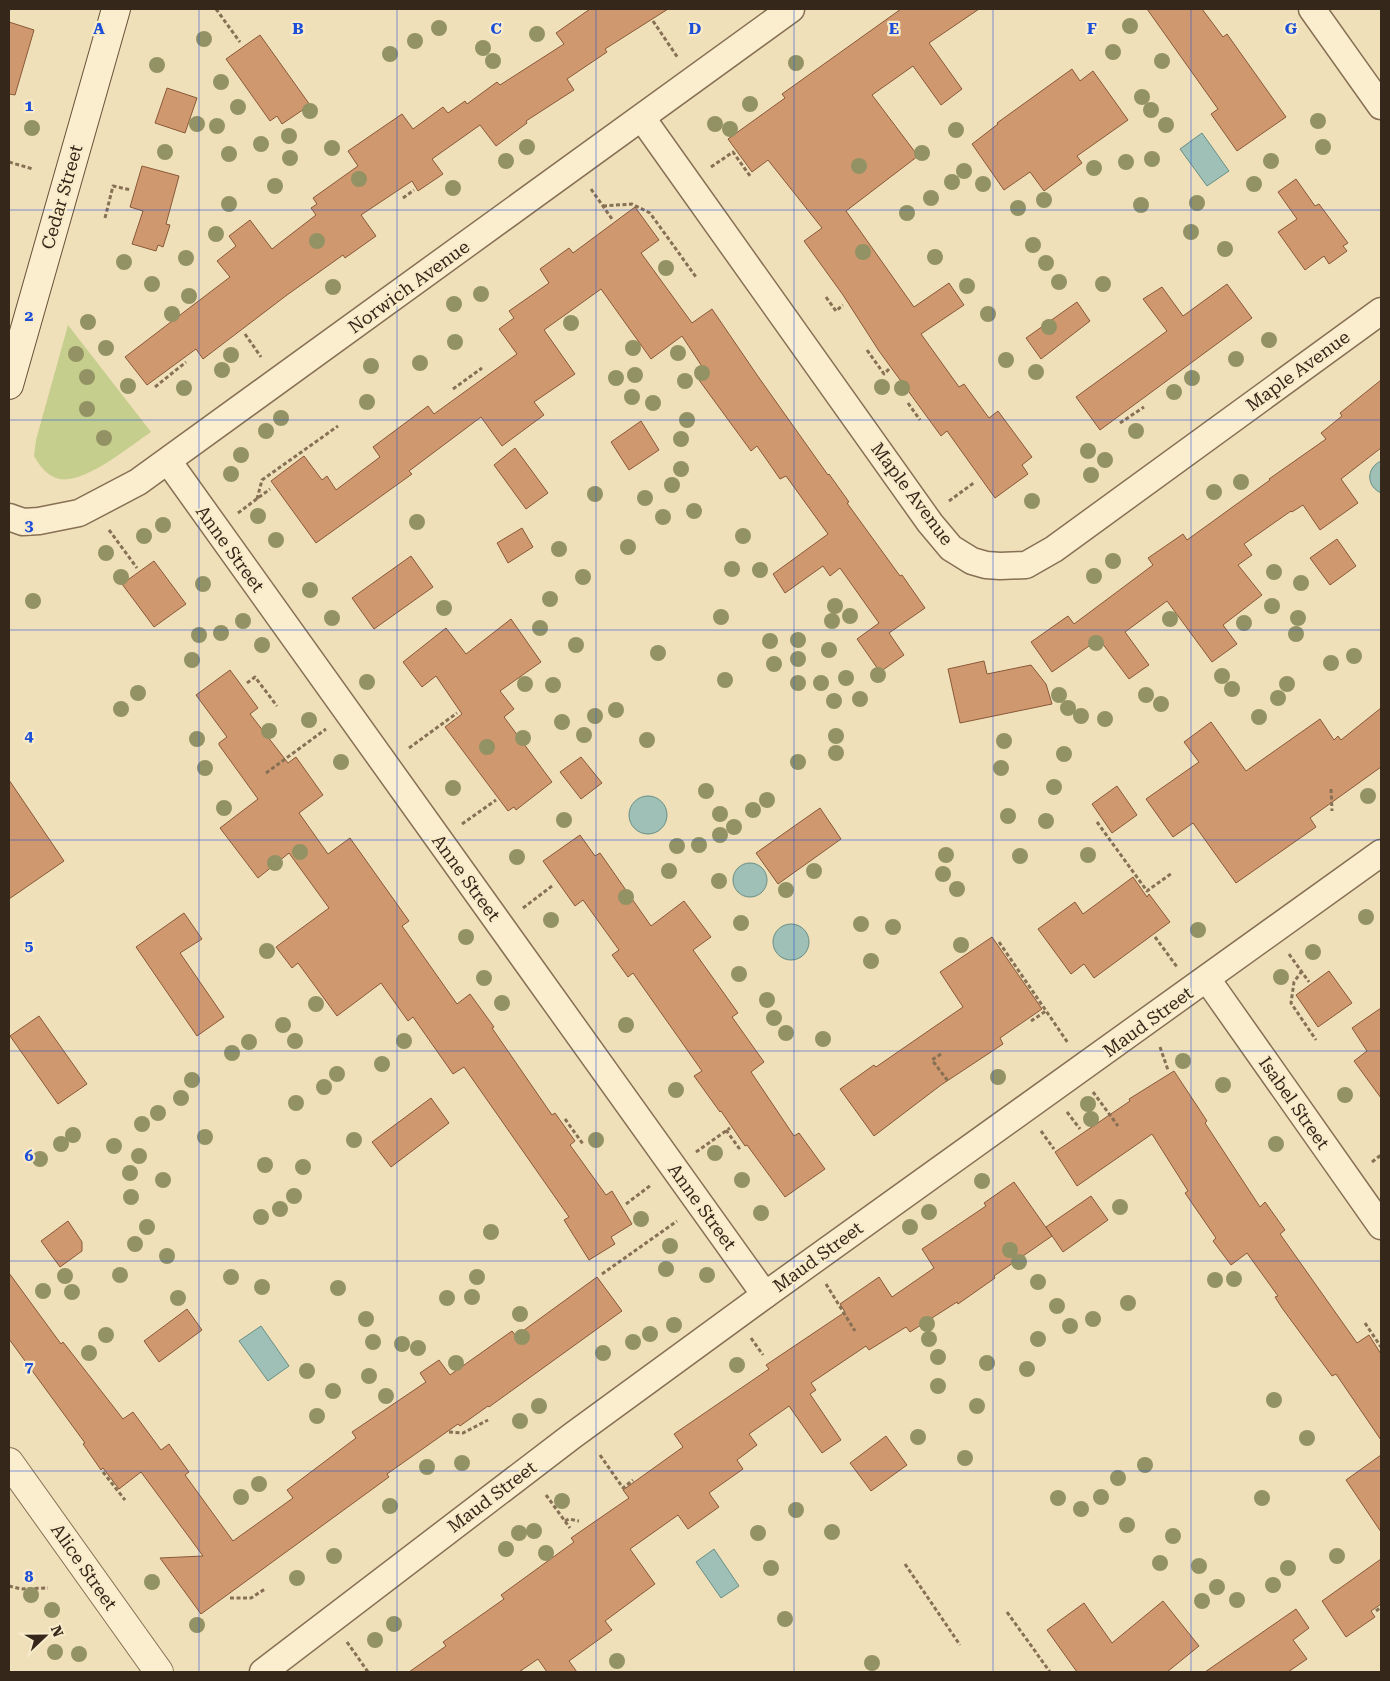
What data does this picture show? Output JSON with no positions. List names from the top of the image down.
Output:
{
  "streets": {
    "main road": ["Cedar Street", "Alice Street"],
    "street": [
      "Norwich Avenue",
      "Maple Avenue",
      "Anne Street",
      "Maud Street",
      "Isabel Street"
    ]
  },
  "crossings": [
    ["Norwich Avenue", "Maple Avenue"],
    ["Norwich Avenue", "Anne Street"],
    ["Anne Street", "Maud Street"],
    ["Maud Street", "Isabel Street"]
  ],
  "north": "right",
  "grid": {
    "columns": [
      "A",
      "B",
      "C",
      "D",
      "E",
      "F",
      "G"
    ],
    "rows": [
      "1",
      "2",
      "3",
      "4",
      "5",
      "6",
      "7",
      "8"
    ]
  }
}
